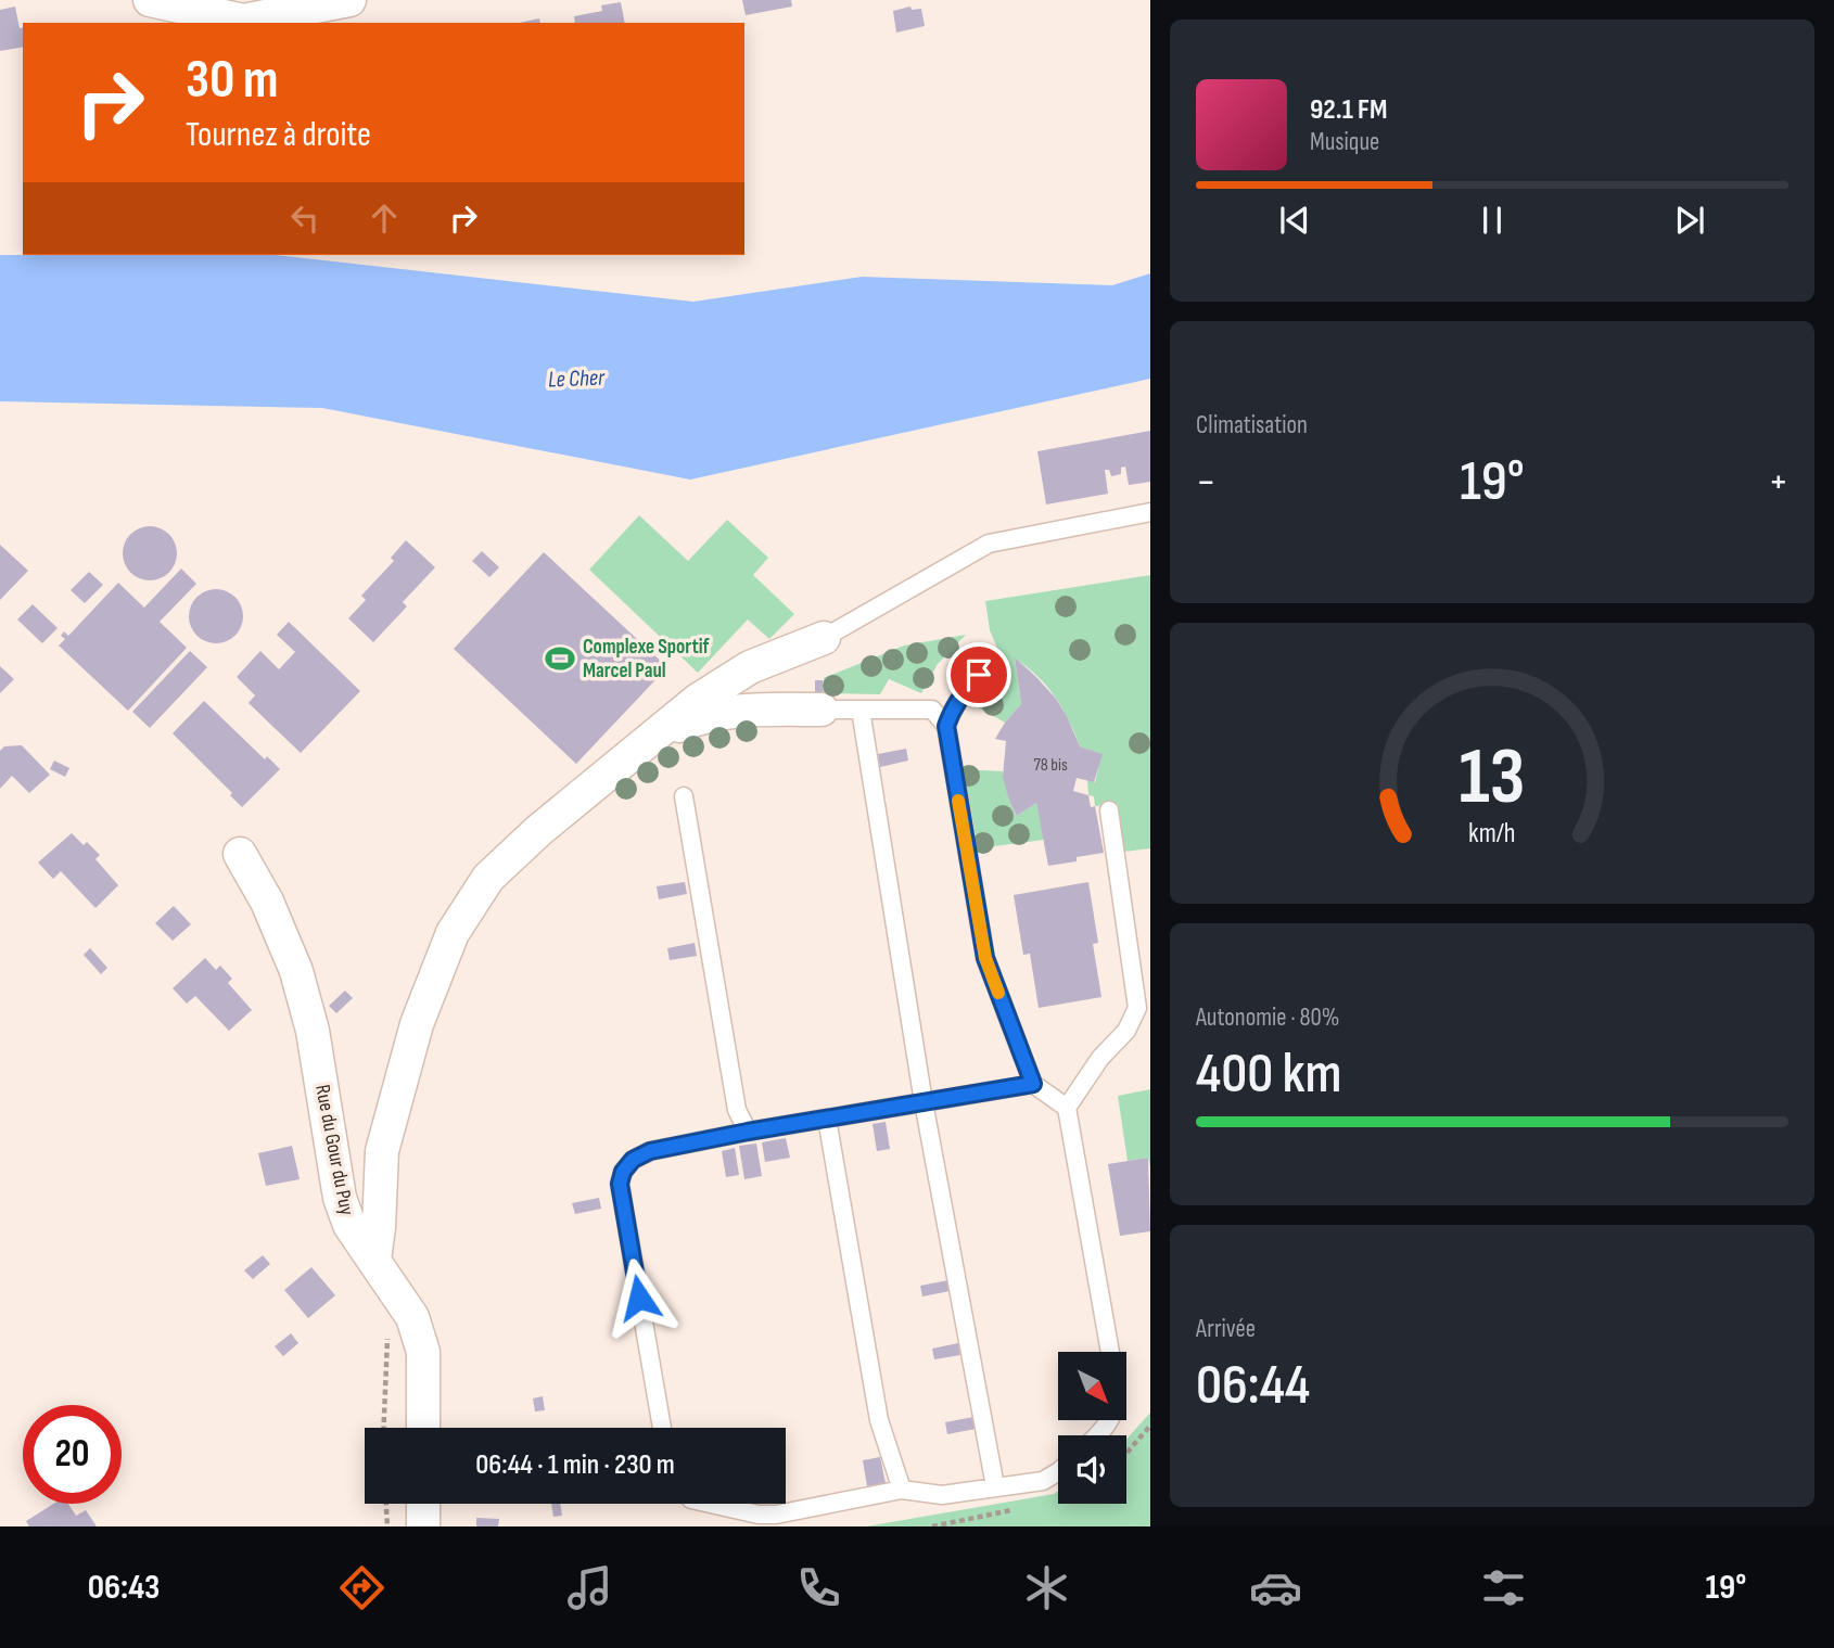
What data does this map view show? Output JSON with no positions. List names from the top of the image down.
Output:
{
  "streets": {
    "street": ["Rue du Gour du Puy"]
  },
  "water": ["Le Cher"],
  "places": {
    "sports": ["Complexe Sportif Marcel Paul"]
  },
  "house_numbers": ["78 bis"],
  "north": "bottom right",
  "page": {
    "turn": ["30 m", "Tournez à droite"],
    "song": ["92.1 FM", "Musique"],
    "tile": [
      "Climatisation",
      ["Autonomie · 80%", "400 km"],
      ["Arrivée", "06:44"]
    ],
    "heat": ["−", "19°", "+"],
    "limit": "20",
    "trip": "06:44 · 1 min · 230 m",
    "tabs": ["06:43", "19°"],
    "gauge": ["13", "km/h"]
  }
}
